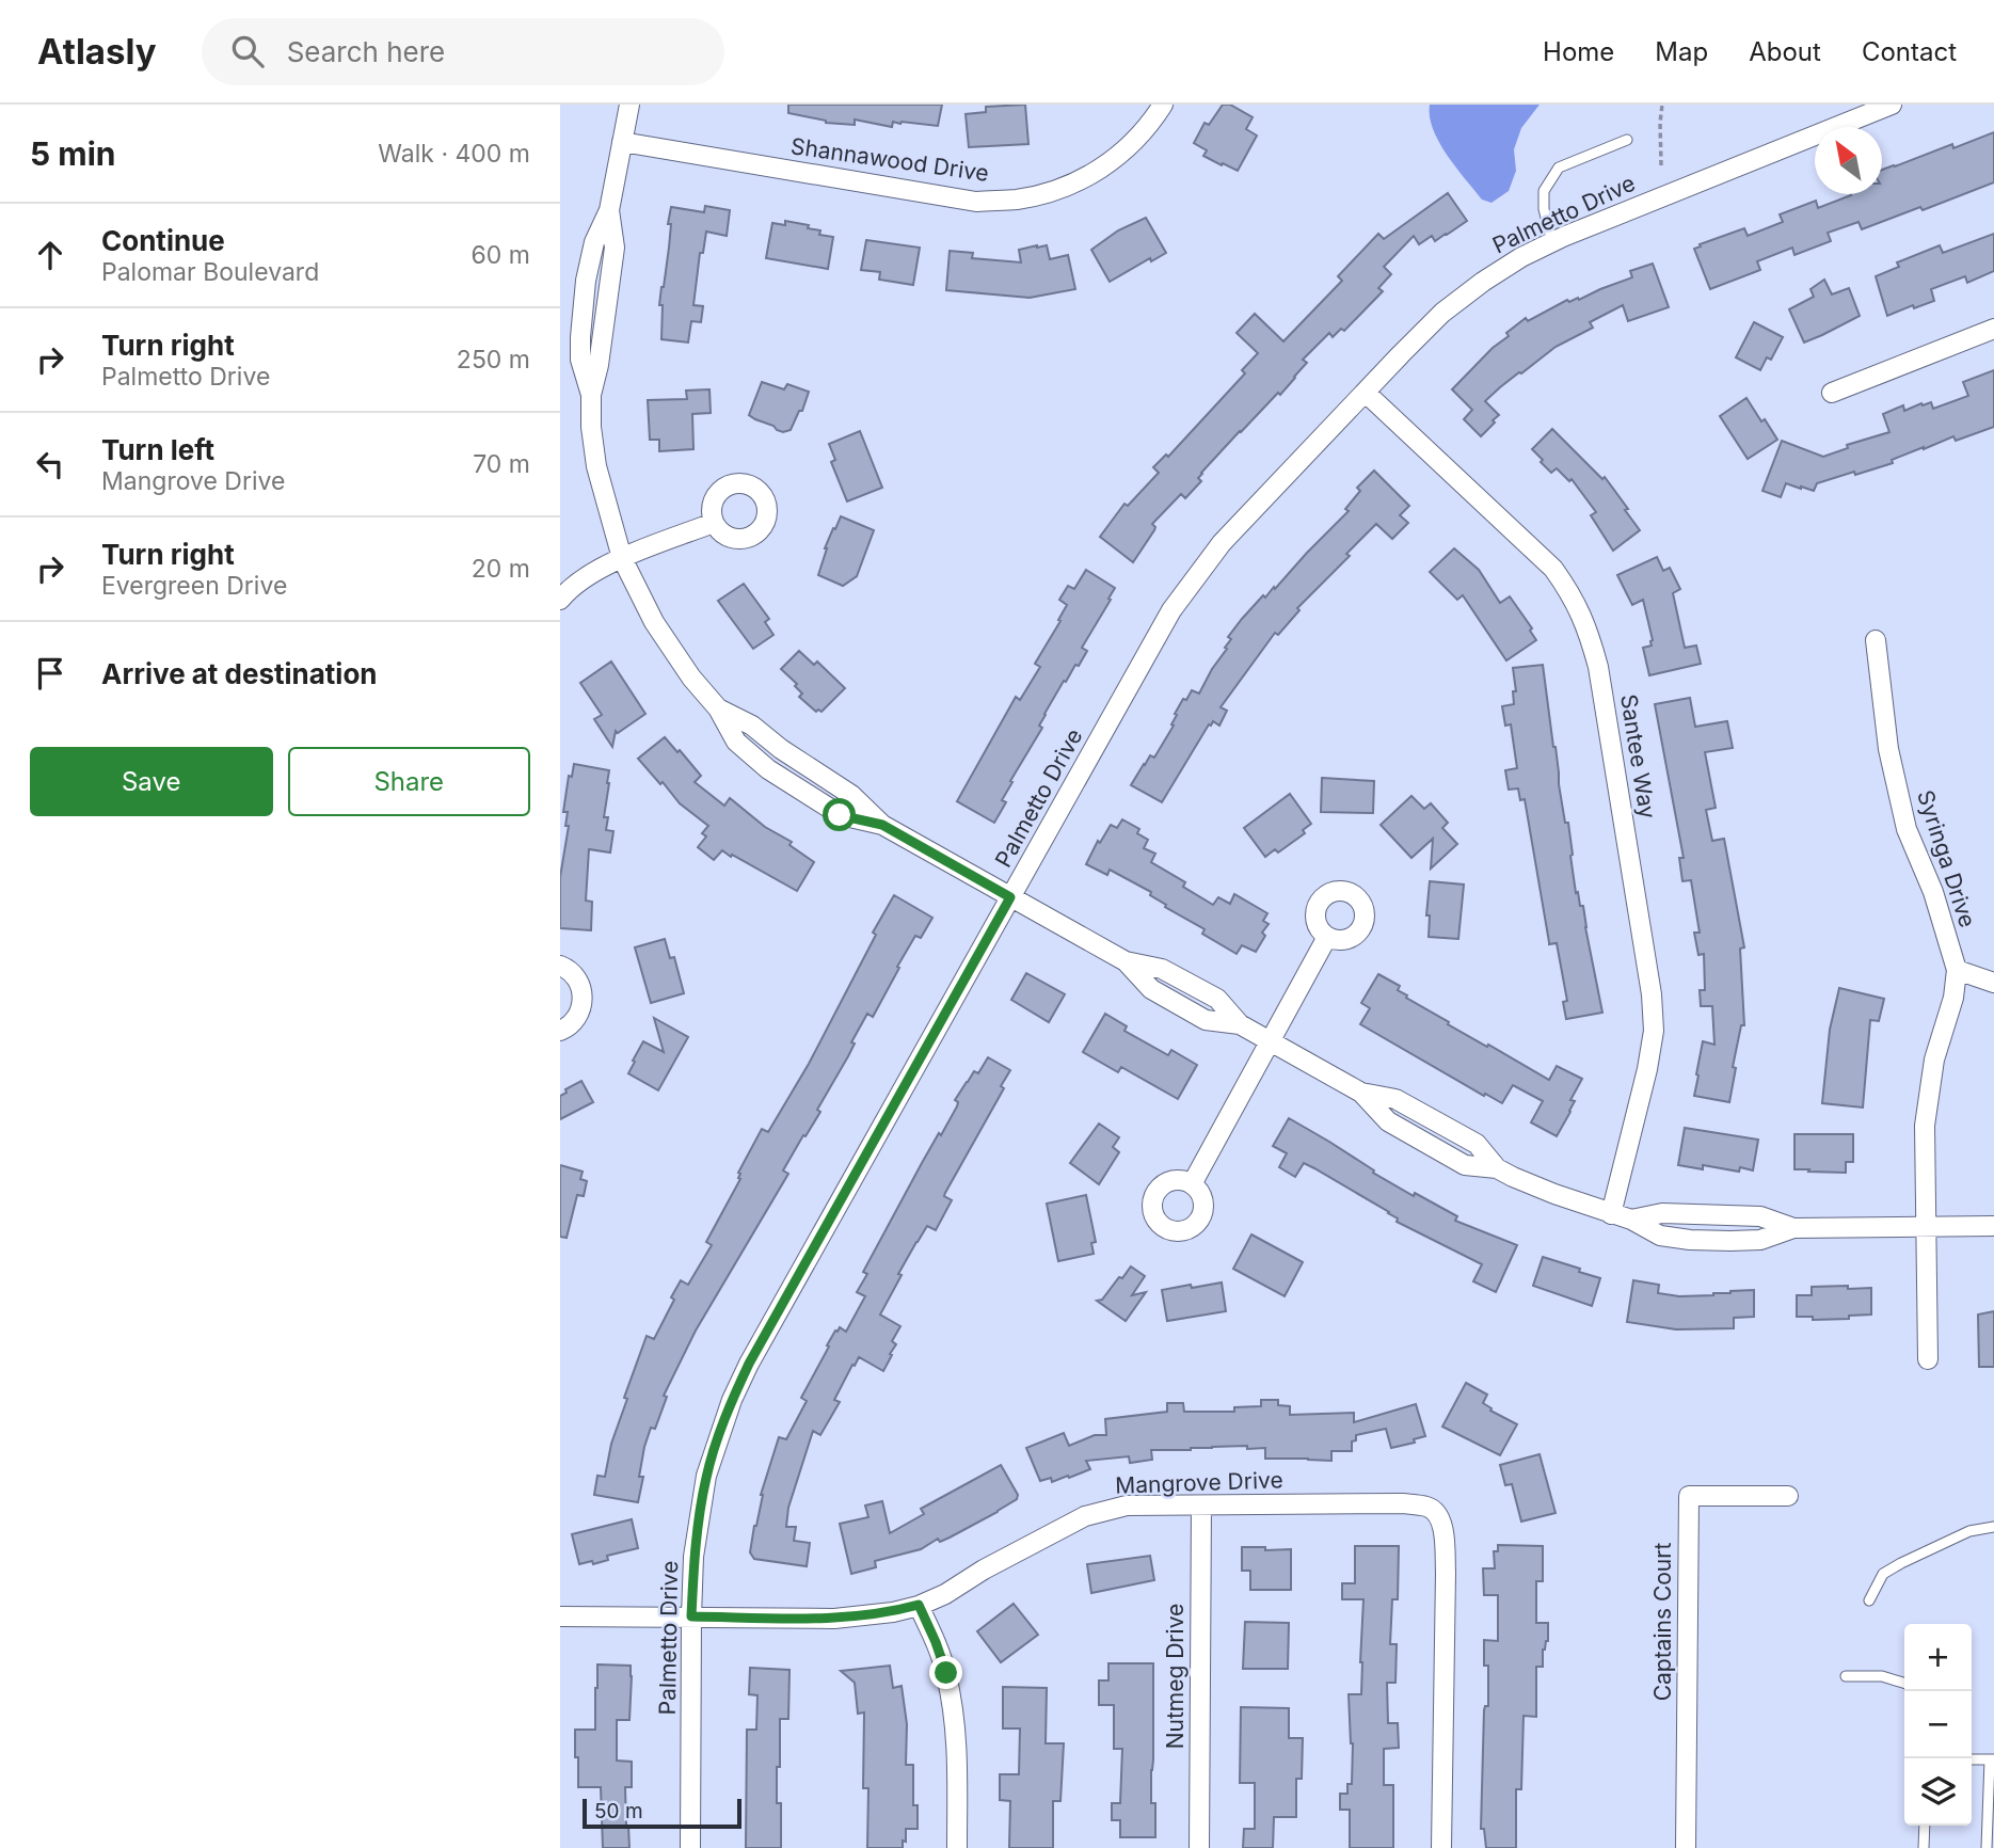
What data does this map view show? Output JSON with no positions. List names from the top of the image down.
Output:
{
  "streets": {
    "street": [
      "Shannawood Drive",
      "Palmetto Drive",
      "Santee Way",
      "Syringa Drive",
      "Mangrove Drive",
      "Captains Court",
      "Nutmeg Drive"
    ]
  },
  "crossings": [
    ["Palmetto Drive", "Santee Way"],
    ["Palmetto Drive", "Mangrove Drive"],
    ["Mangrove Drive", "Nutmeg Drive"]
  ],
  "scale_bar": "50 m",
  "north": "top left",
  "page": {
    "header": "Atlasly",
    "search": "Search here",
    "nav": [
      "Home",
      "Map",
      "About",
      "Contact"
    ],
    "heading": ["5 min", "Walk · 400 m"],
    "list": [
      ["Continue", "Palomar Boulevard", "60 m"],
      ["Turn right", "Palmetto Drive", "250 m"],
      ["Turn left", "Mangrove Drive", "70 m"],
      ["Turn right", "Evergreen Drive", "20 m"],
      "Arrive at destination"
    ],
    "buttons": ["Save", "Share"],
    "map_buttons": ["+", "−"],
    "scale": "50 m"
  }
}
